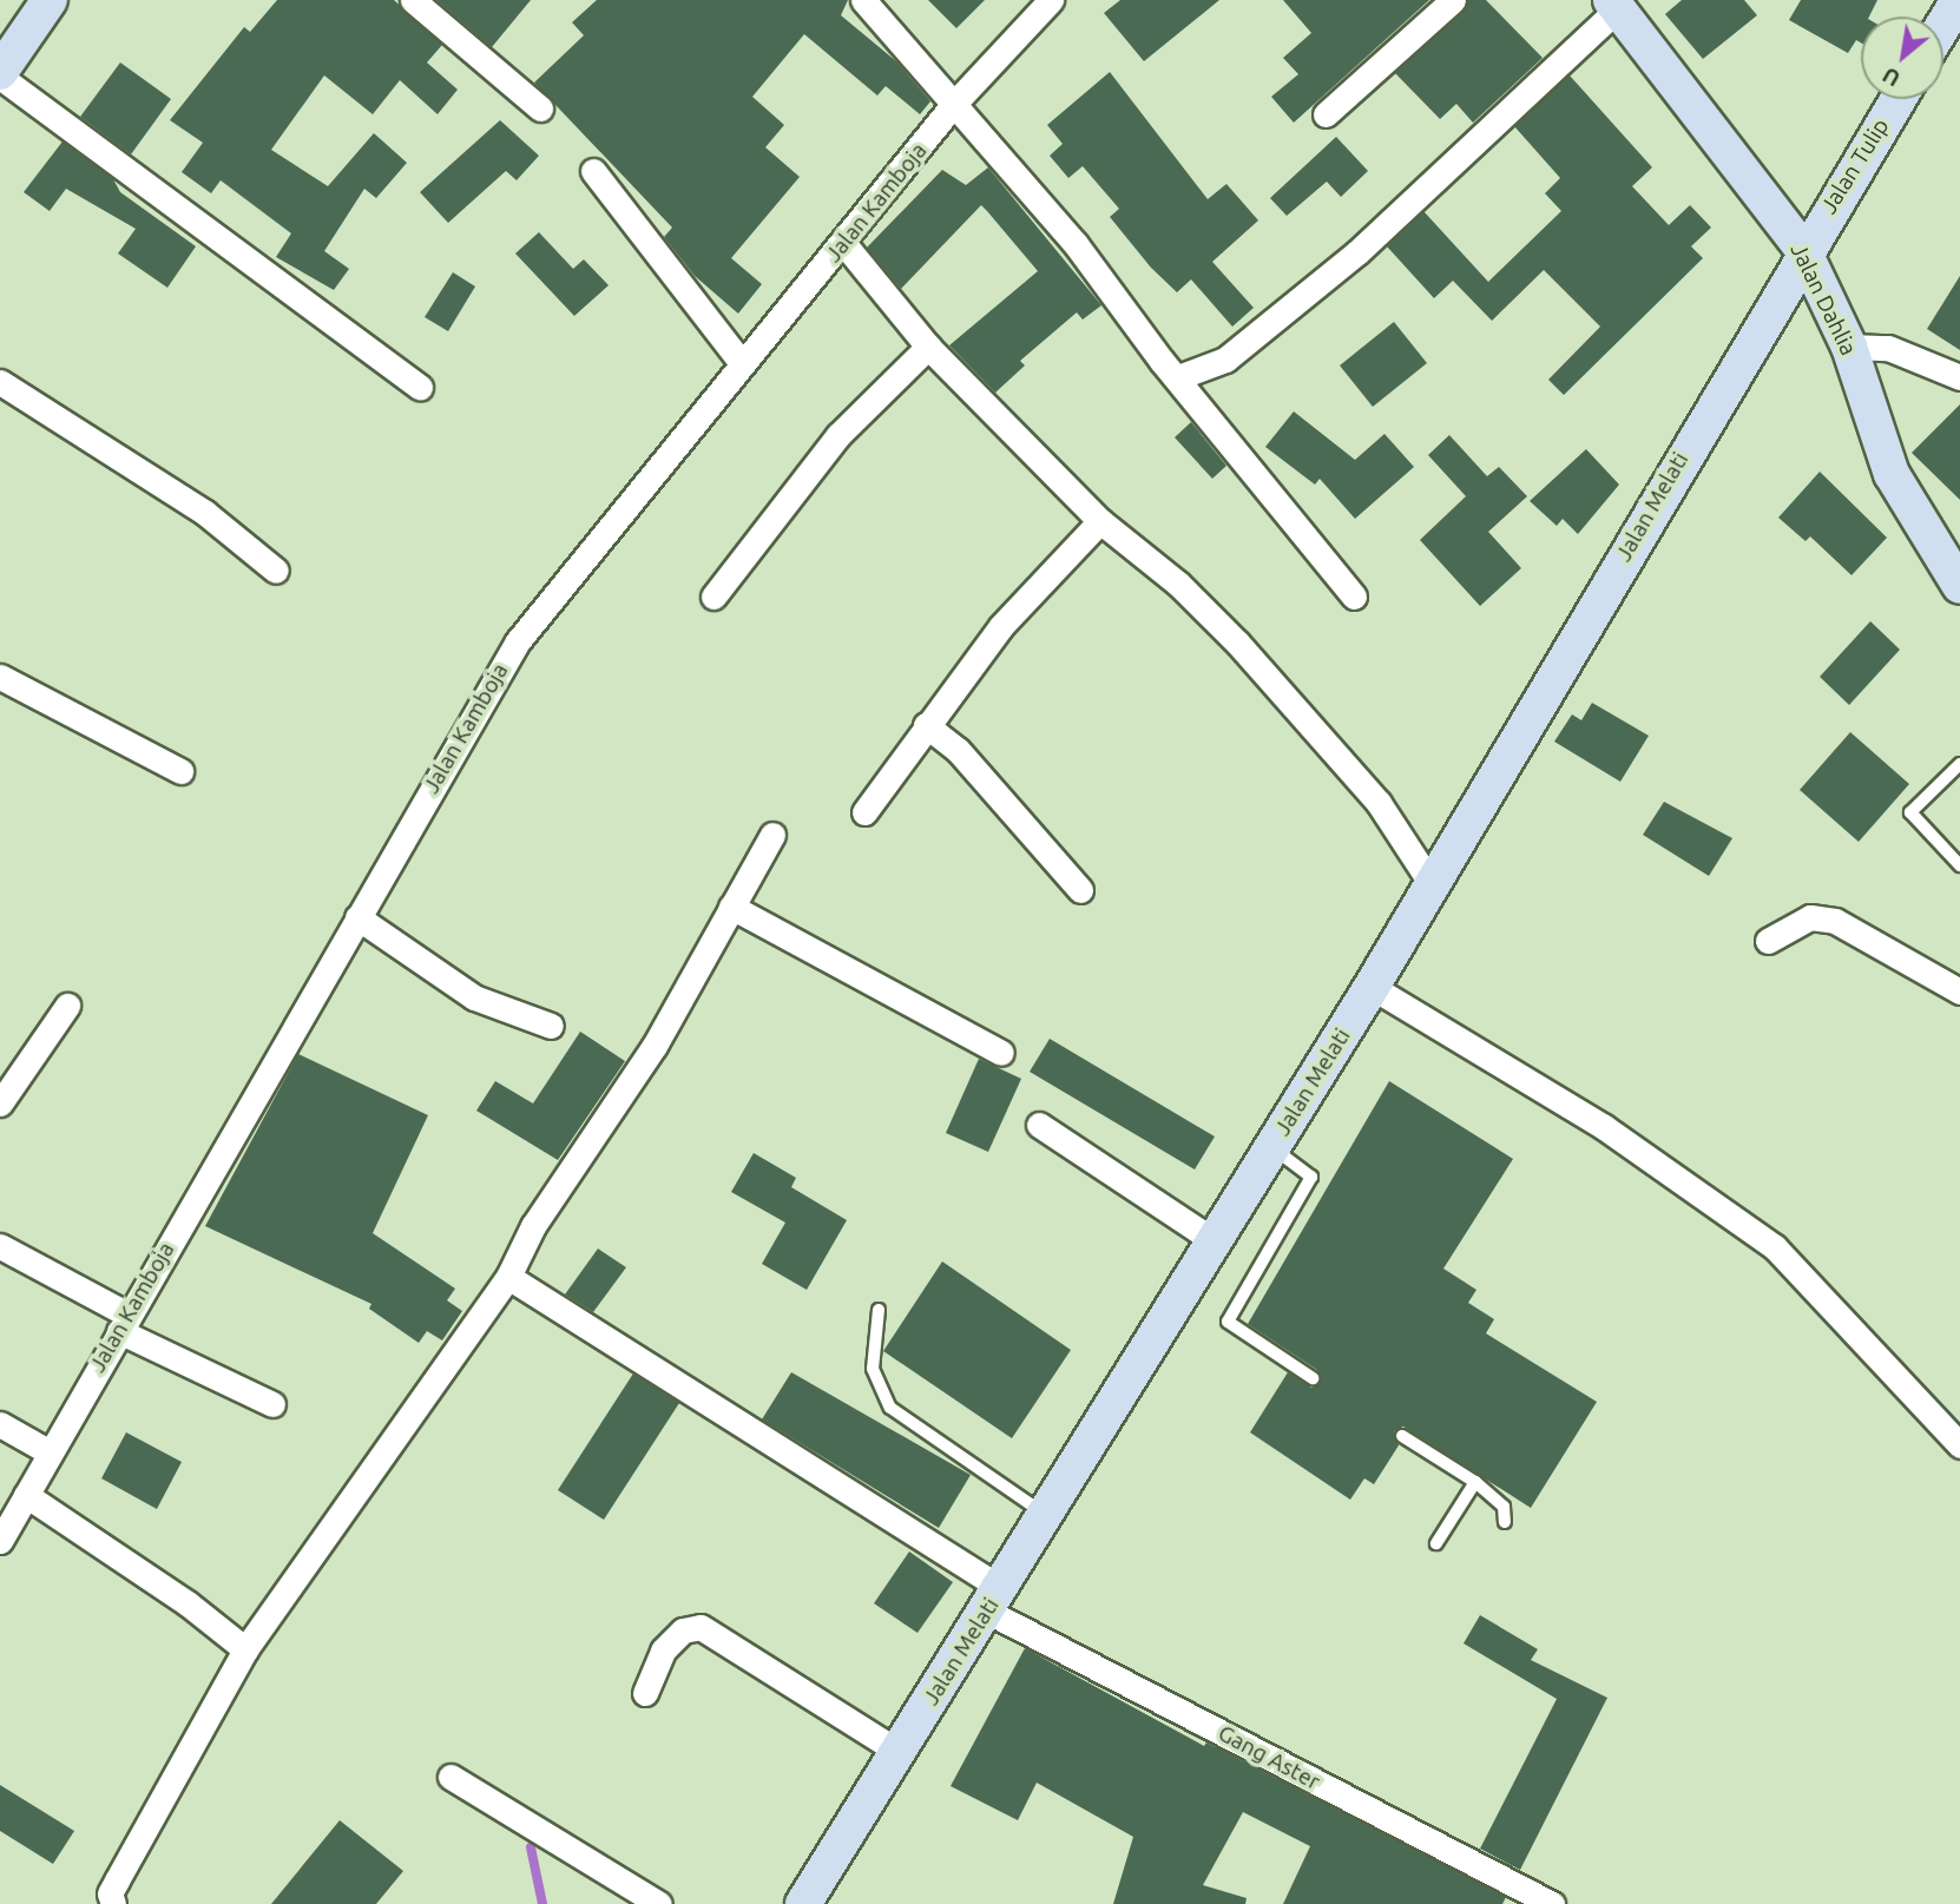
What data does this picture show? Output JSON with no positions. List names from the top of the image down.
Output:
{
  "streets": {
    "street": [
      "Jalan Tulip",
      "Jalan Kamboja",
      "Jalan Dahlia",
      "Jalan Melati",
      "Gang Aster"
    ]
  },
  "crossings": [
    ["Jalan Tulip", "Jalan Dahlia"],
    ["Jalan Tulip", "Jalan Melati"],
    ["Jalan Dahlia", "Jalan Melati"],
    ["Jalan Melati", "Gang Aster"]
  ],
  "north": "bottom left"
}
